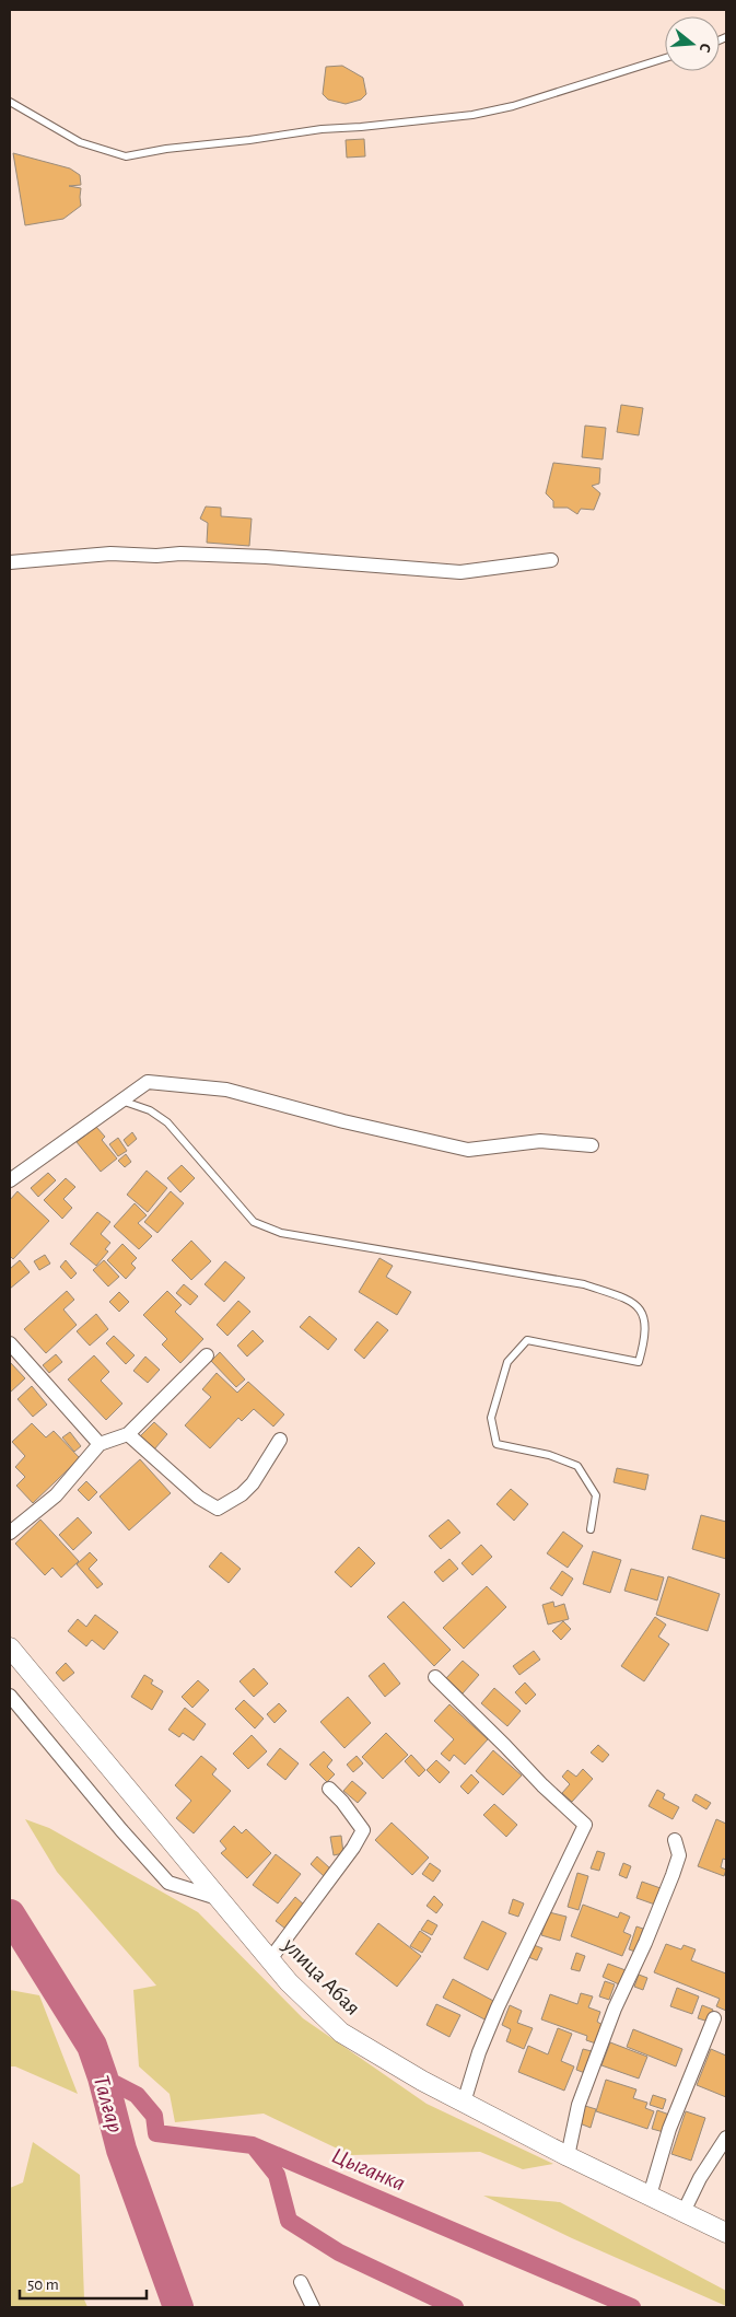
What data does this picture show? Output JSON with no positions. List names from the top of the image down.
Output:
{
  "streets": {
    "street": ["улица Абая"]
  },
  "water": ["Талғар", "Цыганка"],
  "scale_bar": "50 m",
  "north": "right"
}
